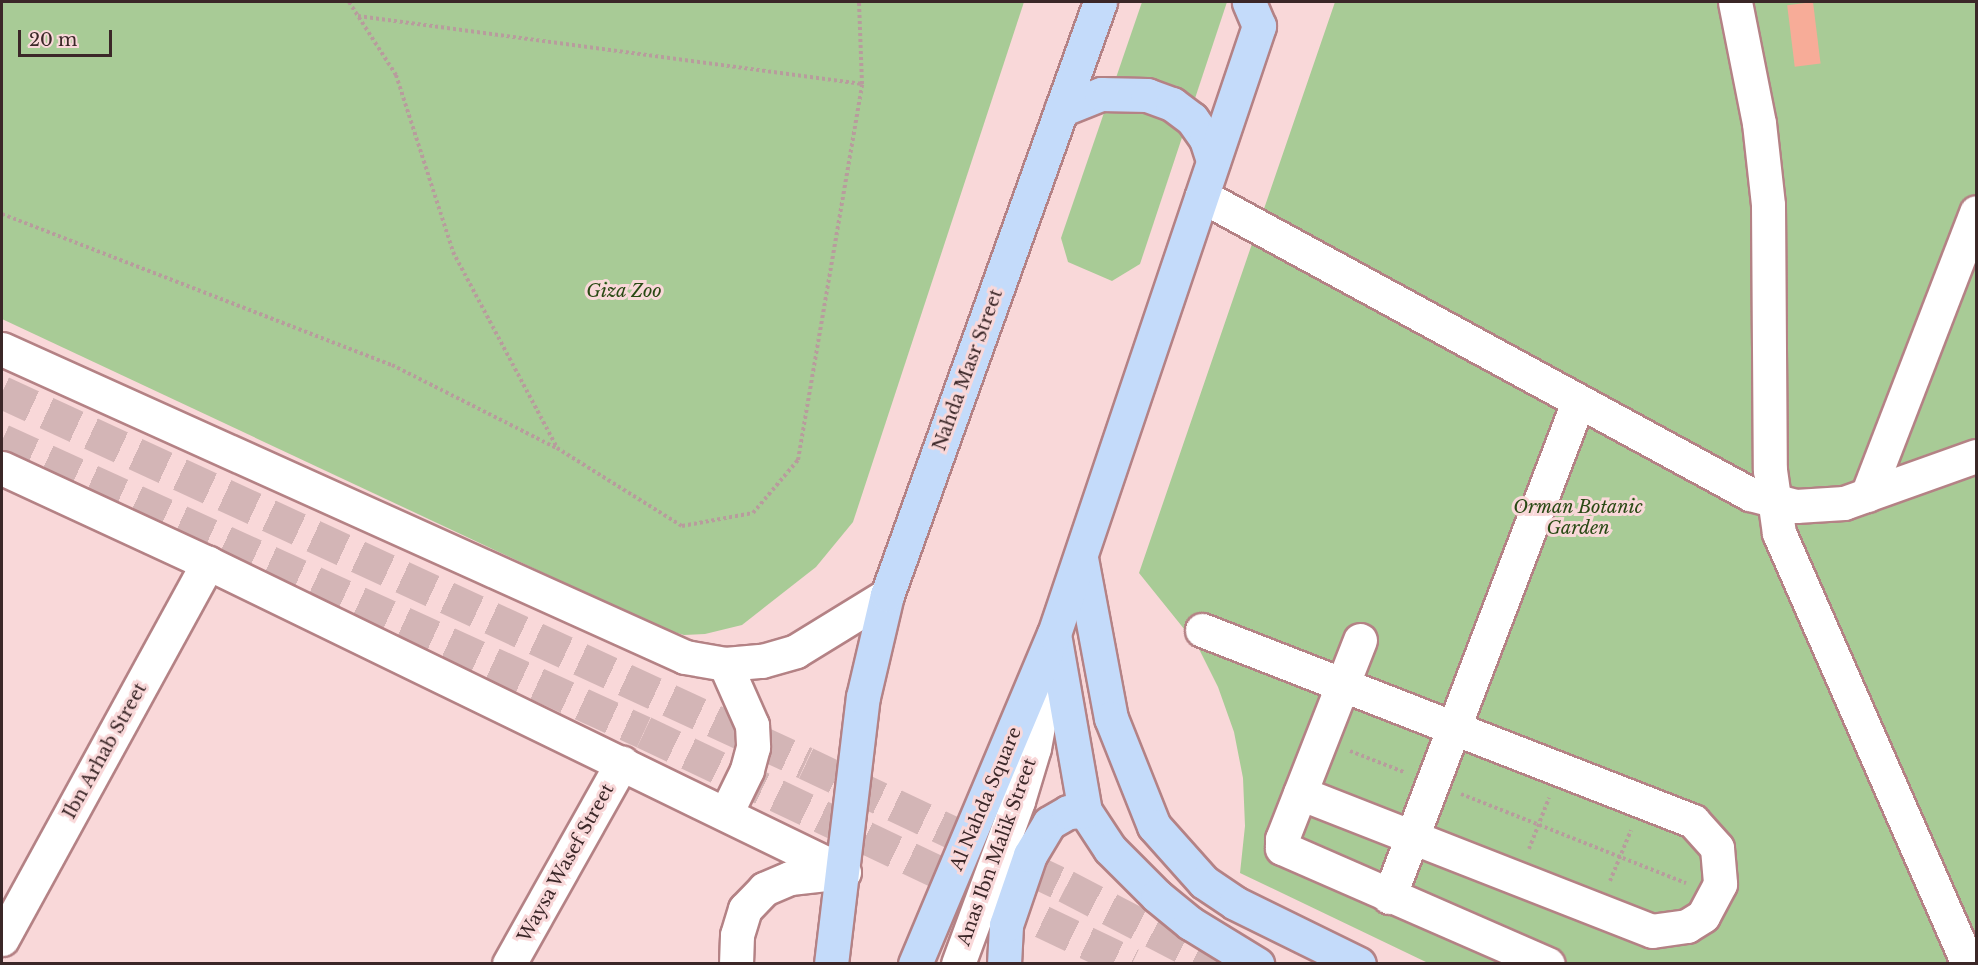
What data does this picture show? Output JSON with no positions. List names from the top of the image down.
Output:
{
  "streets": {
    "main road": ["Nahda Masr Street", "Al Nahda Square"],
    "street": ["Ibn Arhab Street", "Anas Ibn Malik Street", "Waysa Wasef Street"]
  },
  "crossings": [
    ["Al Nahda Square", "Anas Ibn Malik Street"]
  ],
  "parks": ["Giza Zoo", "Orman Botanic Garden"],
  "scale_bar": "20 m"
}
